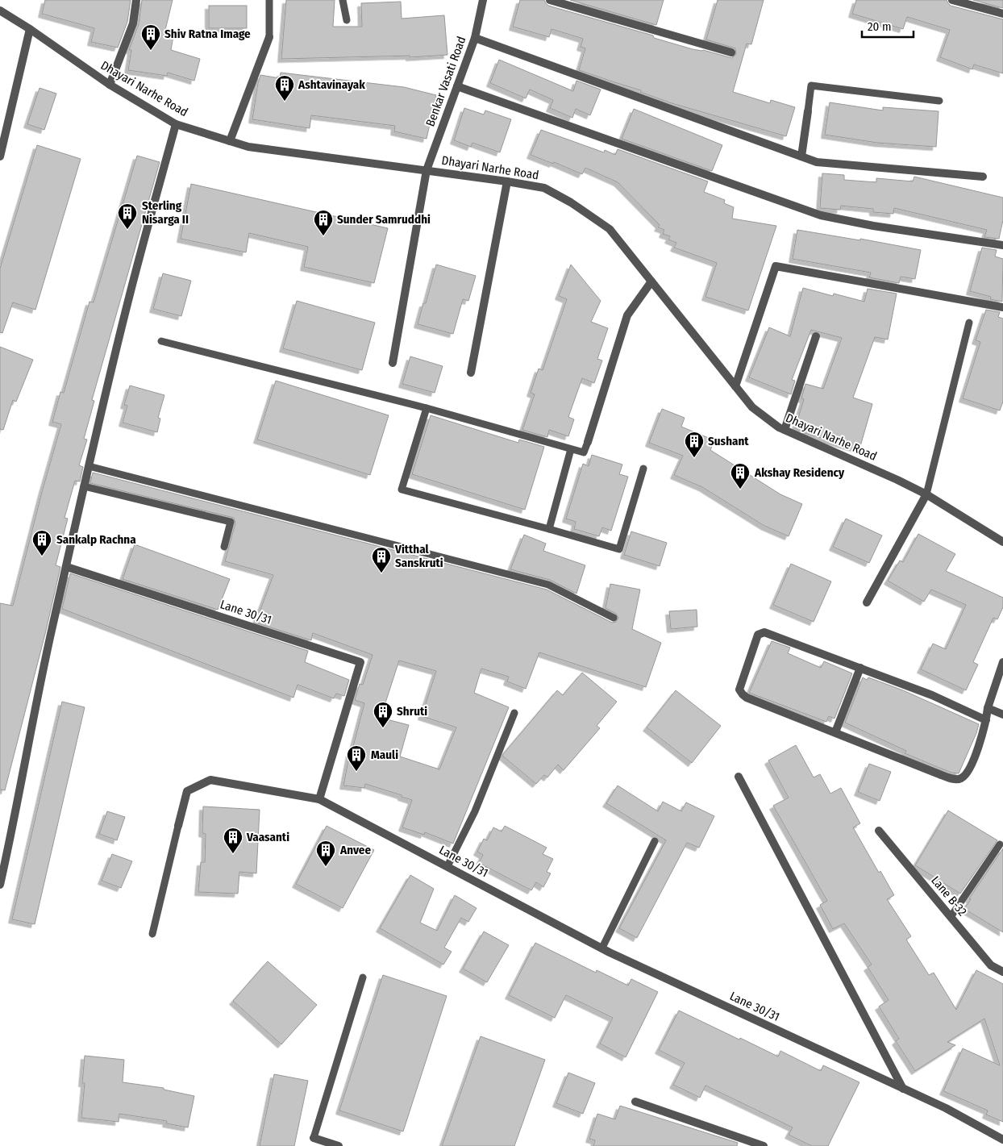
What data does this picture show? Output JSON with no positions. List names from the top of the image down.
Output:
{
  "streets": {
    "street": [
      "Benkar Vasati Road",
      "Dhayari Narhe Road",
      "Lane 30/31",
      "Lane B-32"
    ]
  },
  "crossings": [
    ["Benkar Vasati Road", "Dhayari Narhe Road"]
  ],
  "places": {
    "building": [
      "Shiv Ratna Image",
      "Ashtavinayak",
      "Sterling Nisarga II",
      "Sunder Samruddhi",
      "Sushant",
      "Akshay Residency",
      "Sankalp Rachna",
      "Vitthal Sanskruti",
      "Shruti",
      "Mauli",
      "Vaasanti",
      "Anvee"
    ]
  },
  "scale_bar": "20 m"
}
